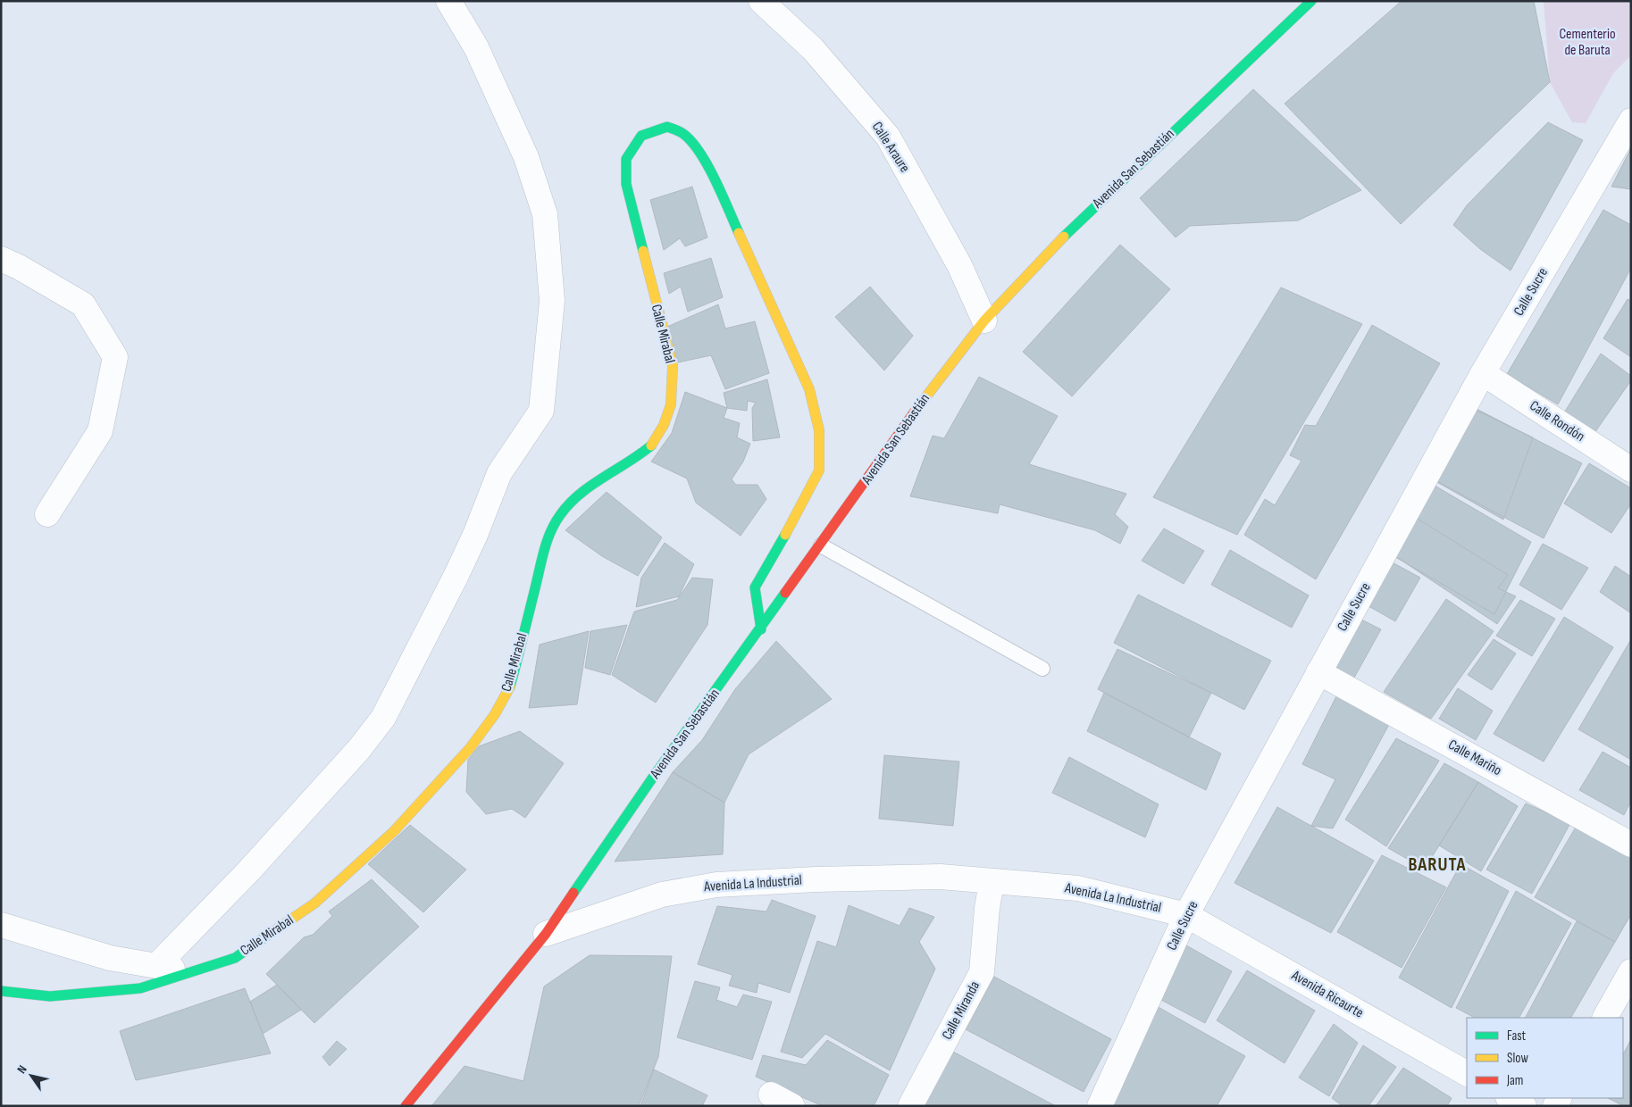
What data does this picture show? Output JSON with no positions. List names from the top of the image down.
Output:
{
  "streets": {
    "street": [
      "Calle Araure",
      "Avenida San Sebastián",
      "Calle Sucre",
      "Calle Mirabal",
      "Calle Rondón",
      "Calle Mariño",
      "Avenida La Industrial",
      "Avenida Ricaurte",
      "Calle Miranda"
    ]
  },
  "crossings": [
    ["Calle Araure", "Avenida San Sebastián"],
    ["Avenida San Sebastián", "Calle Mirabal"],
    ["Avenida San Sebastián", "Avenida La Industrial"],
    ["Calle Sucre", "Calle Rondón"],
    ["Calle Sucre", "Calle Mariño"],
    ["Calle Sucre", "Avenida La Industrial"],
    ["Calle Sucre", "Avenida Ricaurte"],
    ["Avenida La Industrial", "Avenida Ricaurte"],
    ["Avenida La Industrial", "Calle Miranda"]
  ],
  "districts": ["BARUTA"],
  "parks": ["Cementerio de Baruta"],
  "legend": ["Fast", "Slow", "Jam"],
  "north": "top left"
}
